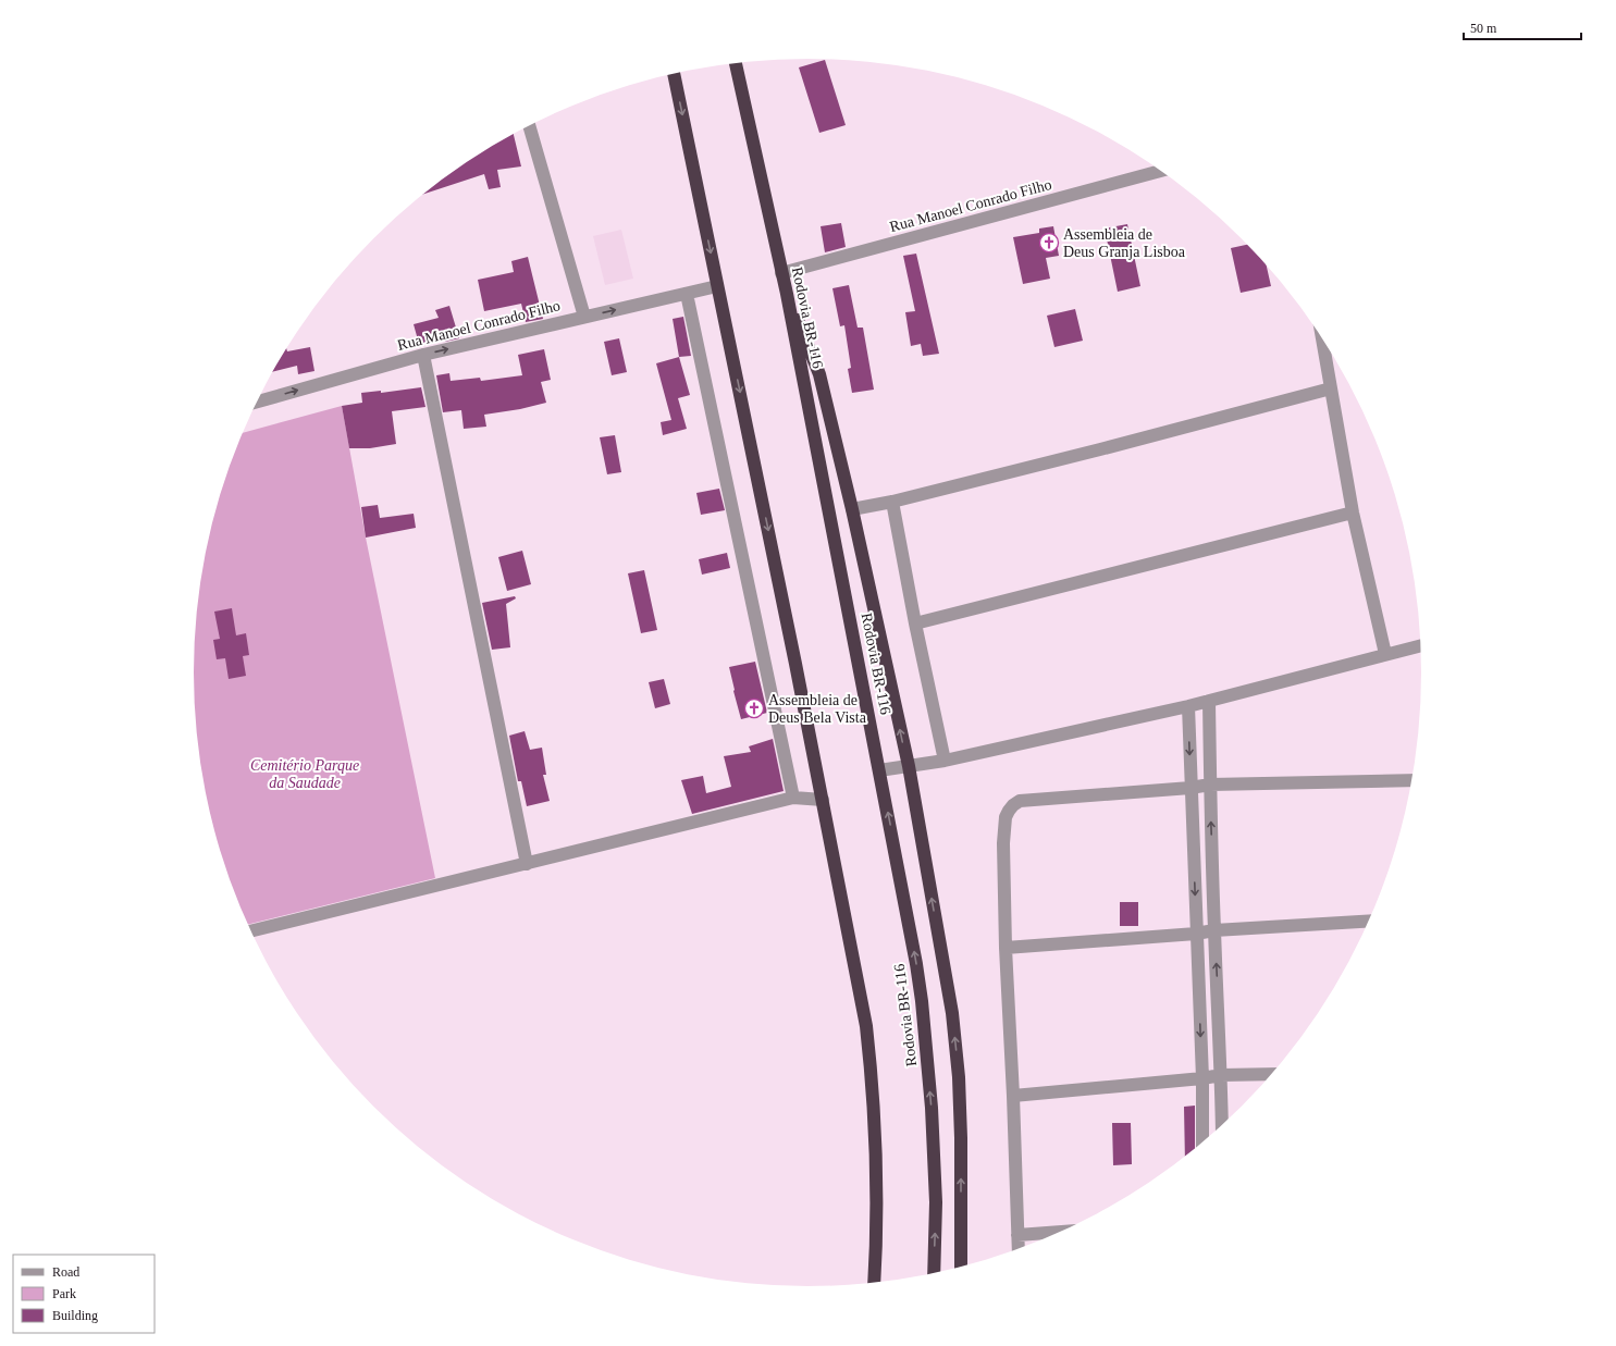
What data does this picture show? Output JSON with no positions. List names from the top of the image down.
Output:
{
  "streets": {
    "highway": ["Rodovia BR-116"],
    "street": ["Rua Manoel Conrado Filho"]
  },
  "crossings": [
    ["Rua Manoel Conrado Filho", "Rodovia BR-116"]
  ],
  "one_way": ["Rua Manoel Conrado Filho"],
  "parks": ["Cemitério Parque da Saudade"],
  "places": {
    "church": ["Assembleia de Deus Granja Lisboa", "Assembleia de Deus Bela Vista"]
  },
  "legend": ["Road", "Park", "Building"],
  "scale_bar": "50 m"
}
